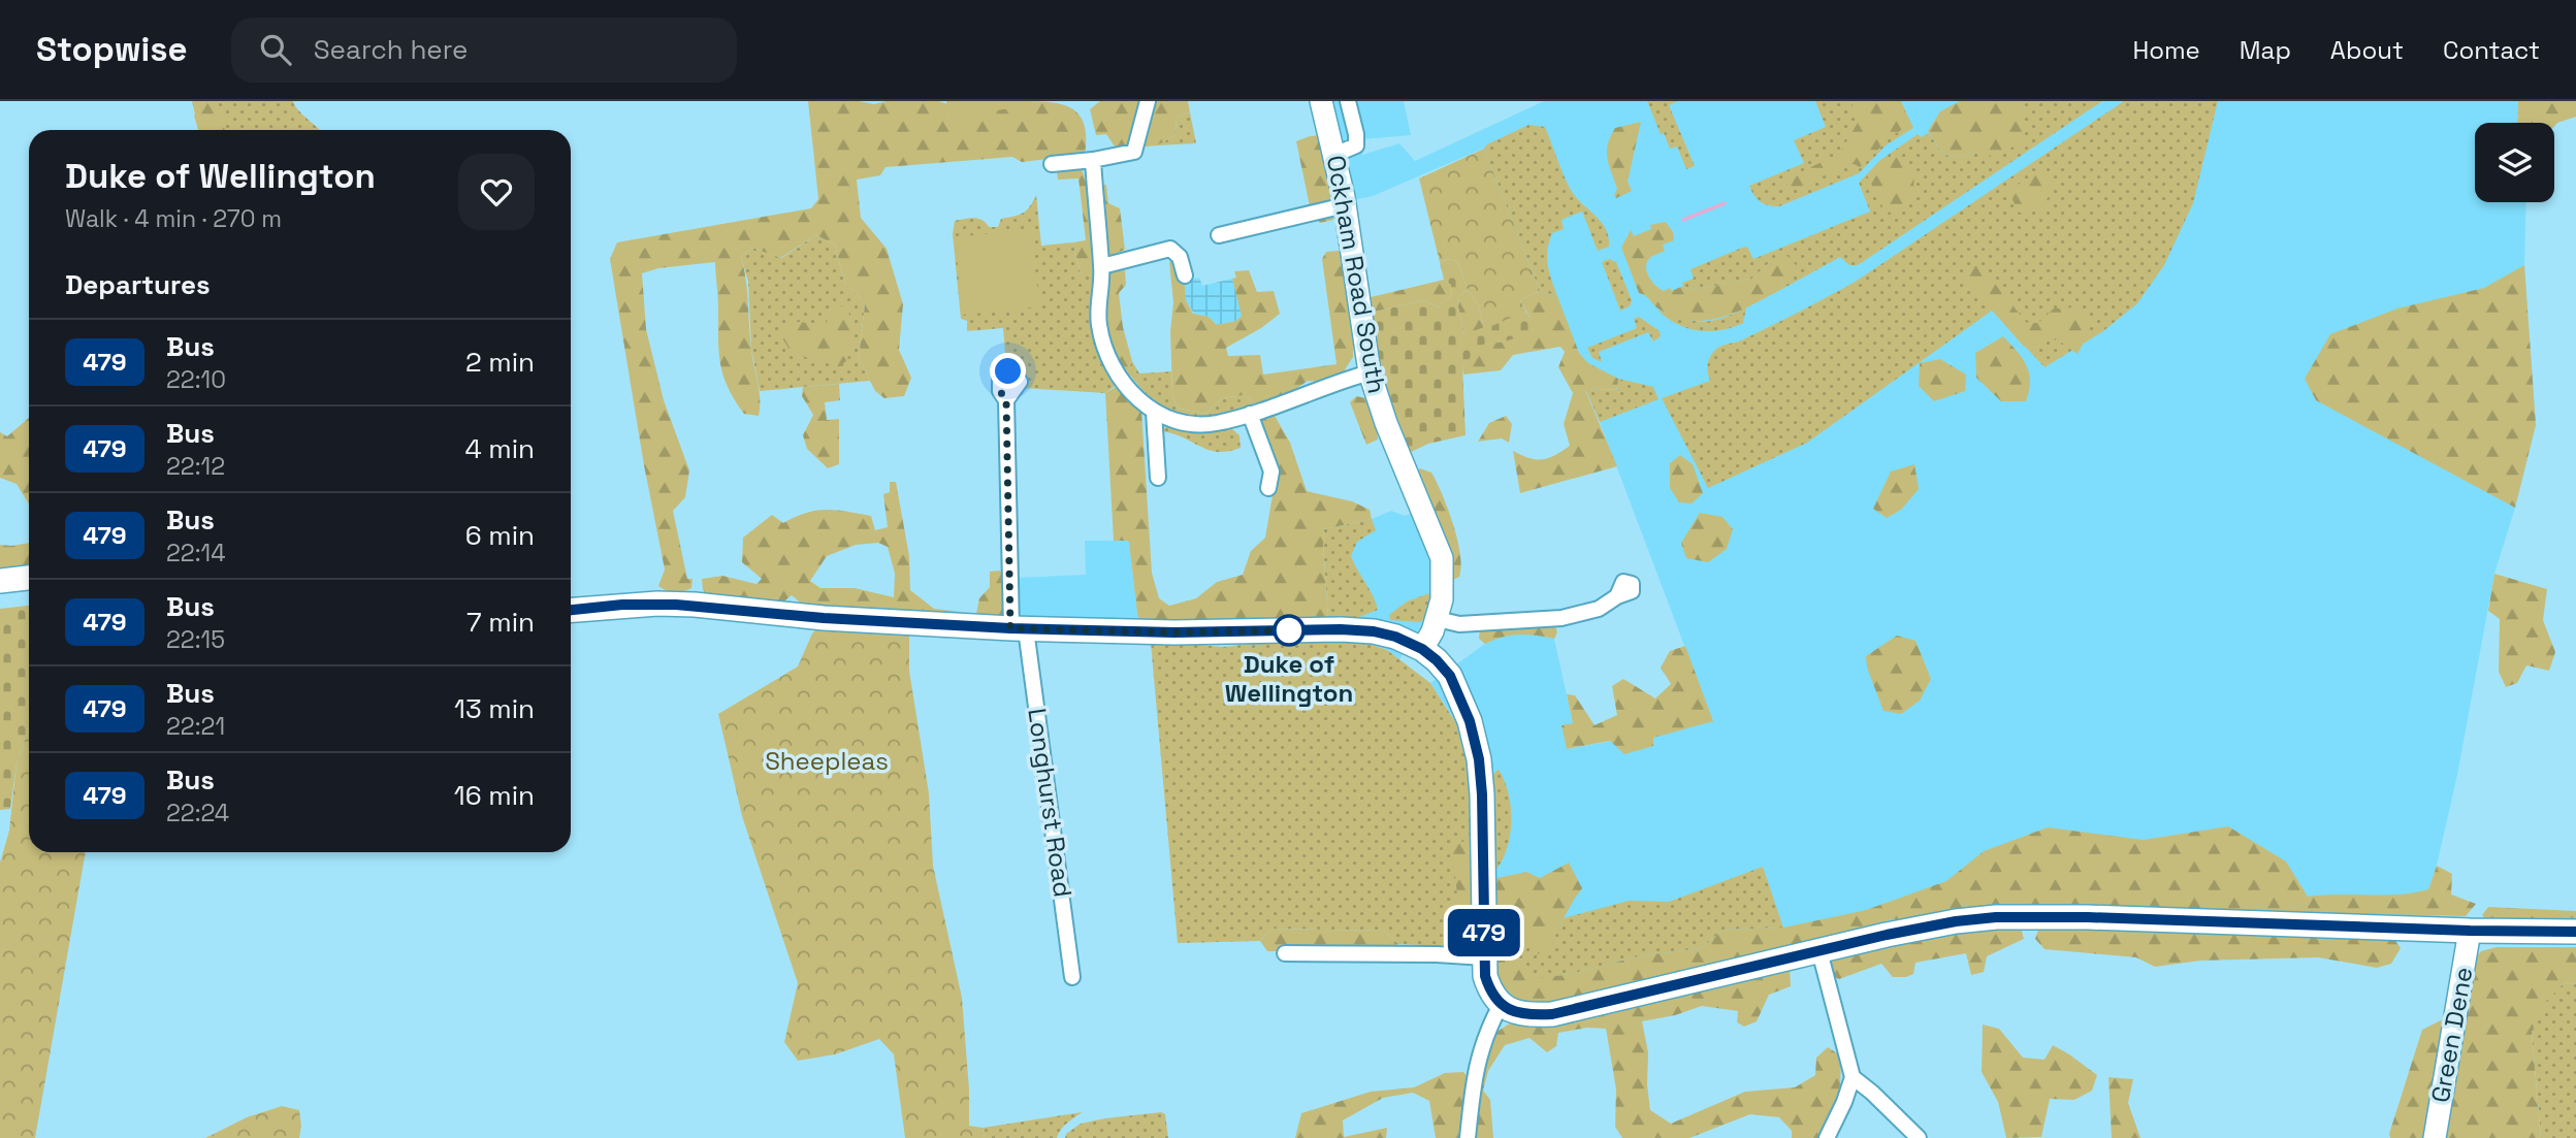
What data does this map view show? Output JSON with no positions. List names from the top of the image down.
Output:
{
  "streets": {
    "main road": ["Ockham Road South", "Green Dene"],
    "street": ["Longhurst Road"]
  },
  "parks": ["Sheepleas"],
  "places": ["Duke of Wellington"],
  "lines": ["bus line 479"],
  "page": {
    "header": "Stopwise",
    "search": "Search here",
    "nav": [
      "Home",
      "Map",
      "About",
      "Contact"
    ],
    "on_map": "479",
    "heading": [
      ["Duke of Wellington", "Walk · 4 min · 270 m"],
      "Departures"
    ],
    "list": [
      {
        "mark": "479",
        "name": "Bus",
        "note": "22:10",
        "value": "2 min"
      },
      {
        "mark": "479",
        "name": "Bus",
        "note": "22:12",
        "value": "4 min"
      },
      {
        "mark": "479",
        "name": "Bus",
        "note": "22:14",
        "value": "6 min"
      },
      {
        "mark": "479",
        "name": "Bus",
        "note": "22:15",
        "value": "7 min"
      },
      {
        "mark": "479",
        "name": "Bus",
        "note": "22:21",
        "value": "13 min"
      },
      {
        "mark": "479",
        "name": "Bus",
        "note": "22:24",
        "value": "16 min"
      }
    ]
  }
}
